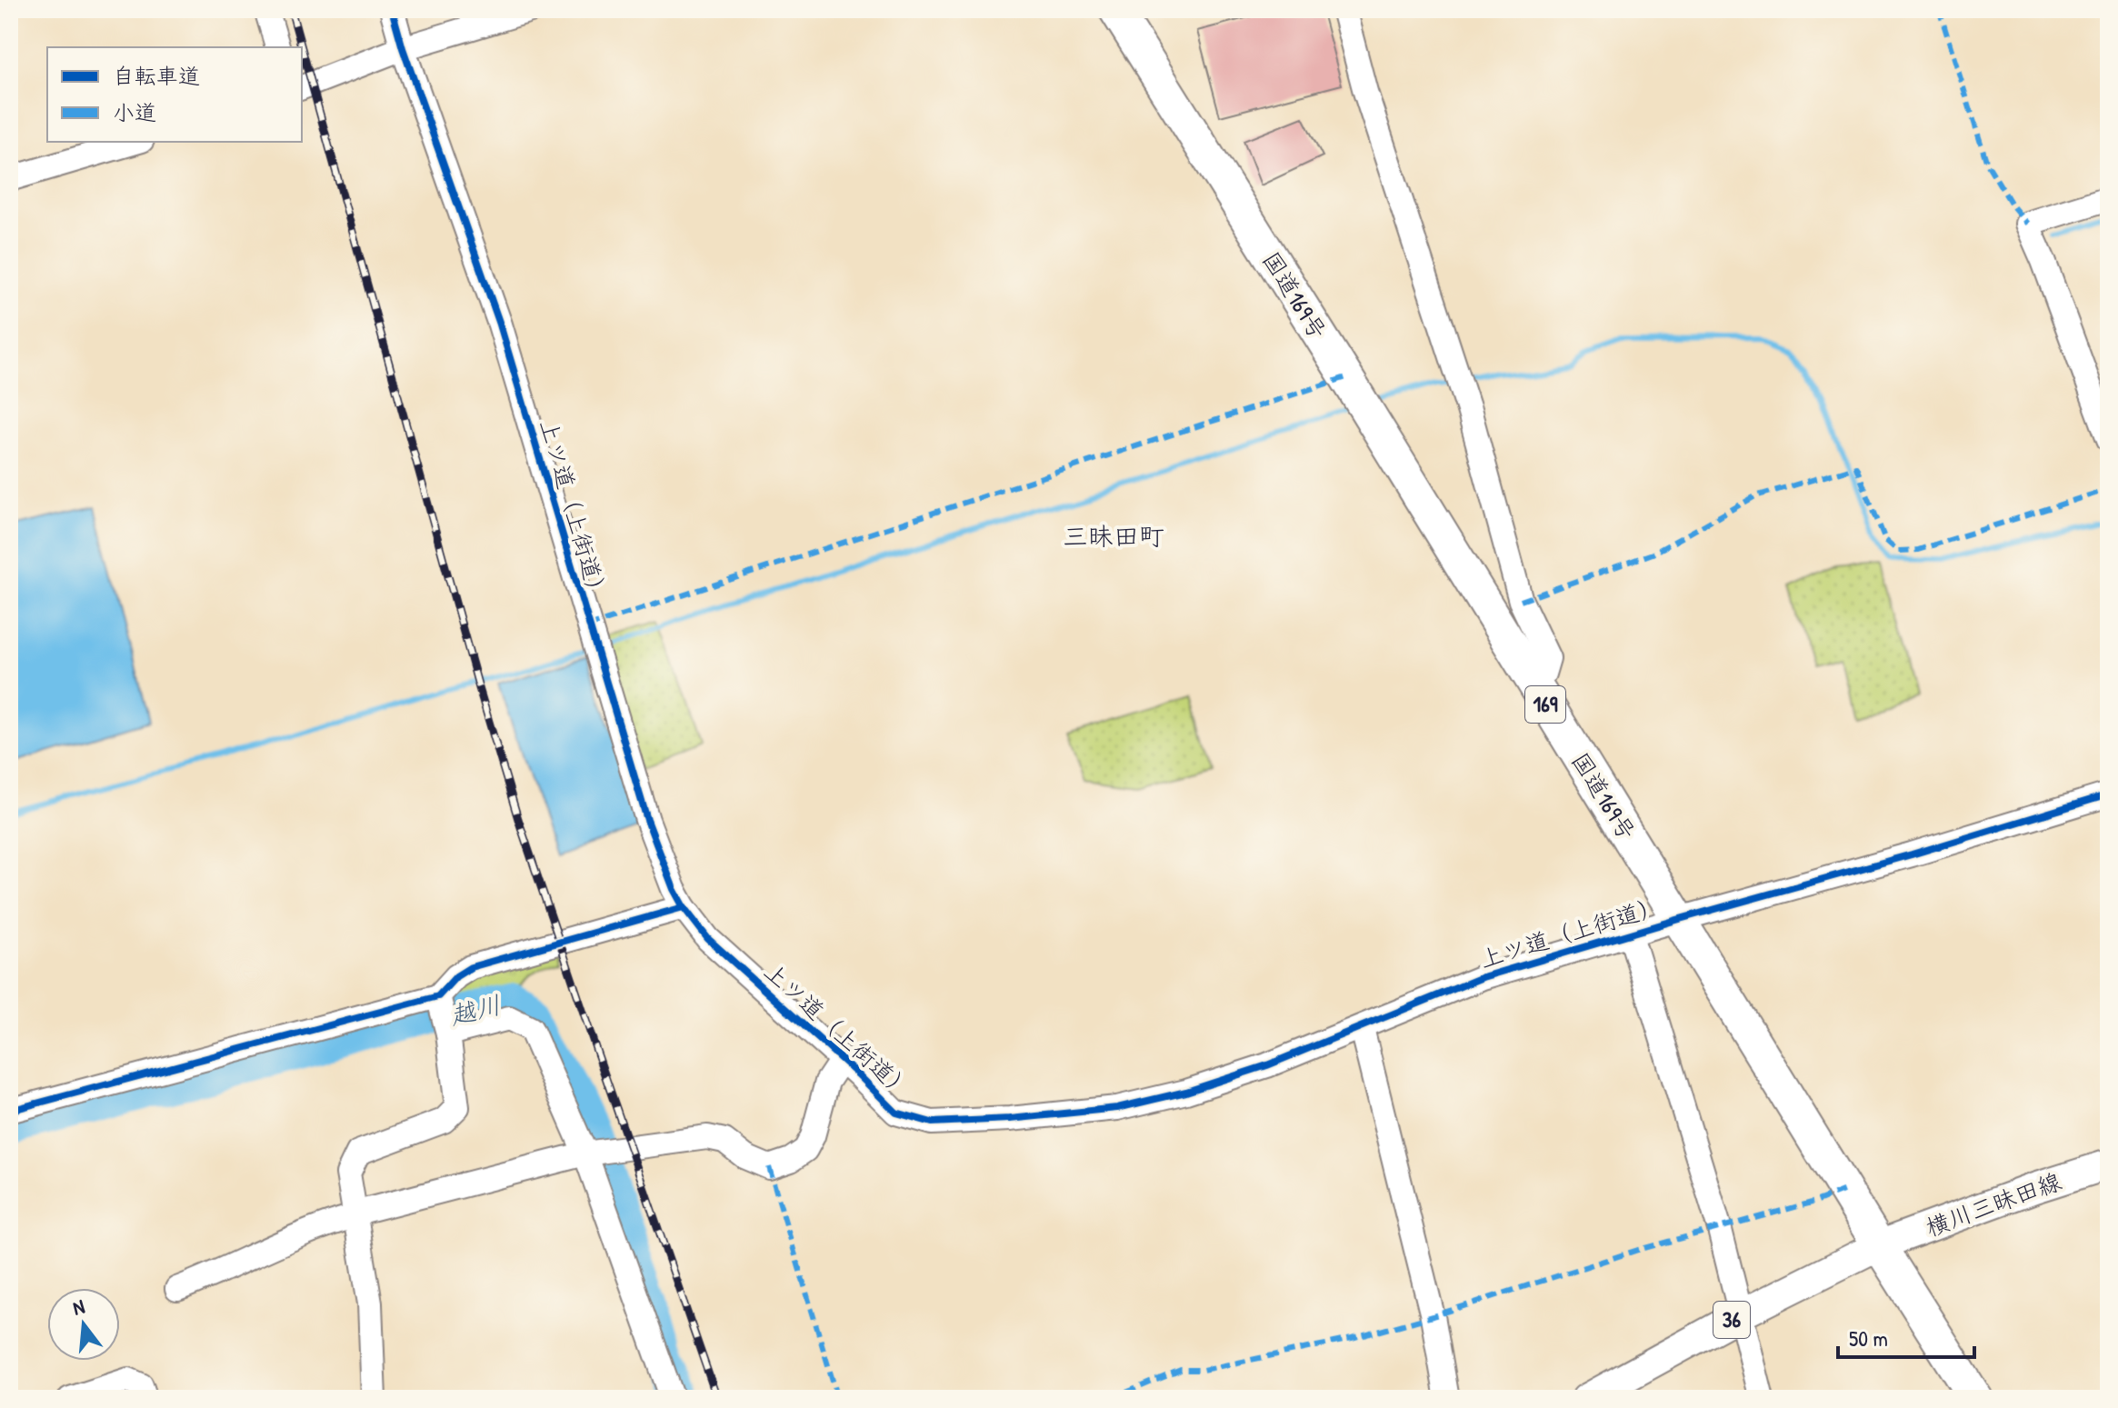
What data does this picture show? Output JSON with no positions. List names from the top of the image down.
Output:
{
  "streets": {
    "highway": ["国道169号", "169"],
    "main road": ["横川三昧田線", "36"],
    "street": ["上ツ道（上街道）"]
  },
  "crossings": [
    ["国道169号", "上ツ道（上街道）"],
    ["国道169号", "横川三昧田線"],
    ["国道169号", "36"],
    ["横川三昧田線", "36"]
  ],
  "districts": ["三昧田町"],
  "water": ["越川"],
  "legend": ["自転車道", "小道"],
  "scale_bar": "50 m",
  "north": "top"
}
